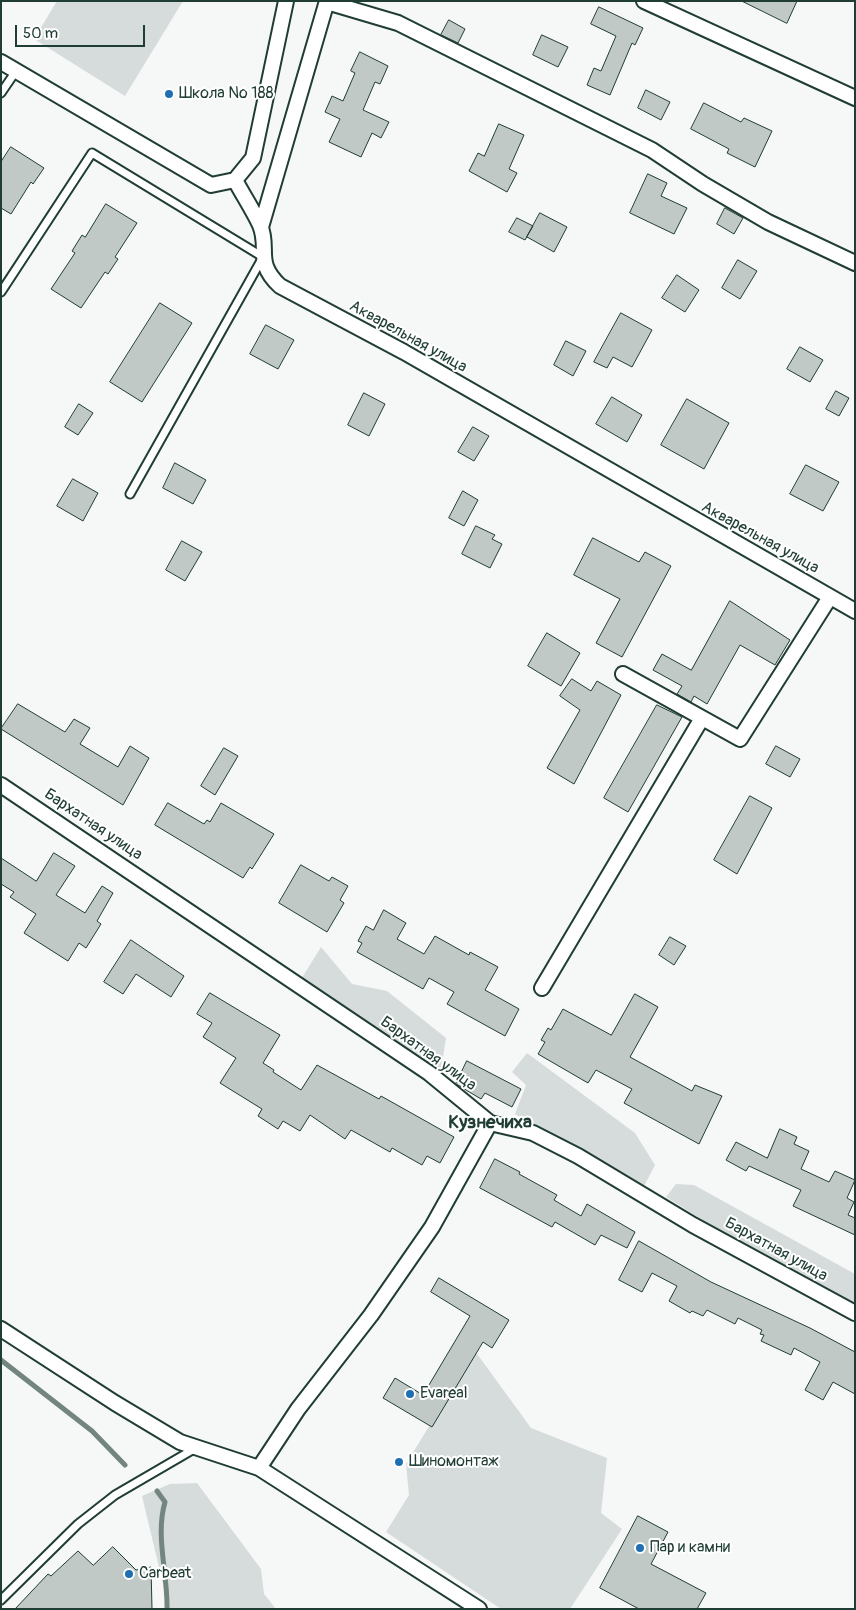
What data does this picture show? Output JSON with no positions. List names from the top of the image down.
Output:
{
  "streets": {
    "street": ["Акварельная улица", "Бархатная улица"]
  },
  "districts": ["Кузнечиха"],
  "places": [
    "Школа № 188",
    "Evareal",
    "Шиномонтаж",
    "Пар и камни",
    "Carbeat"
  ],
  "scale_bar": "50 m"
}
